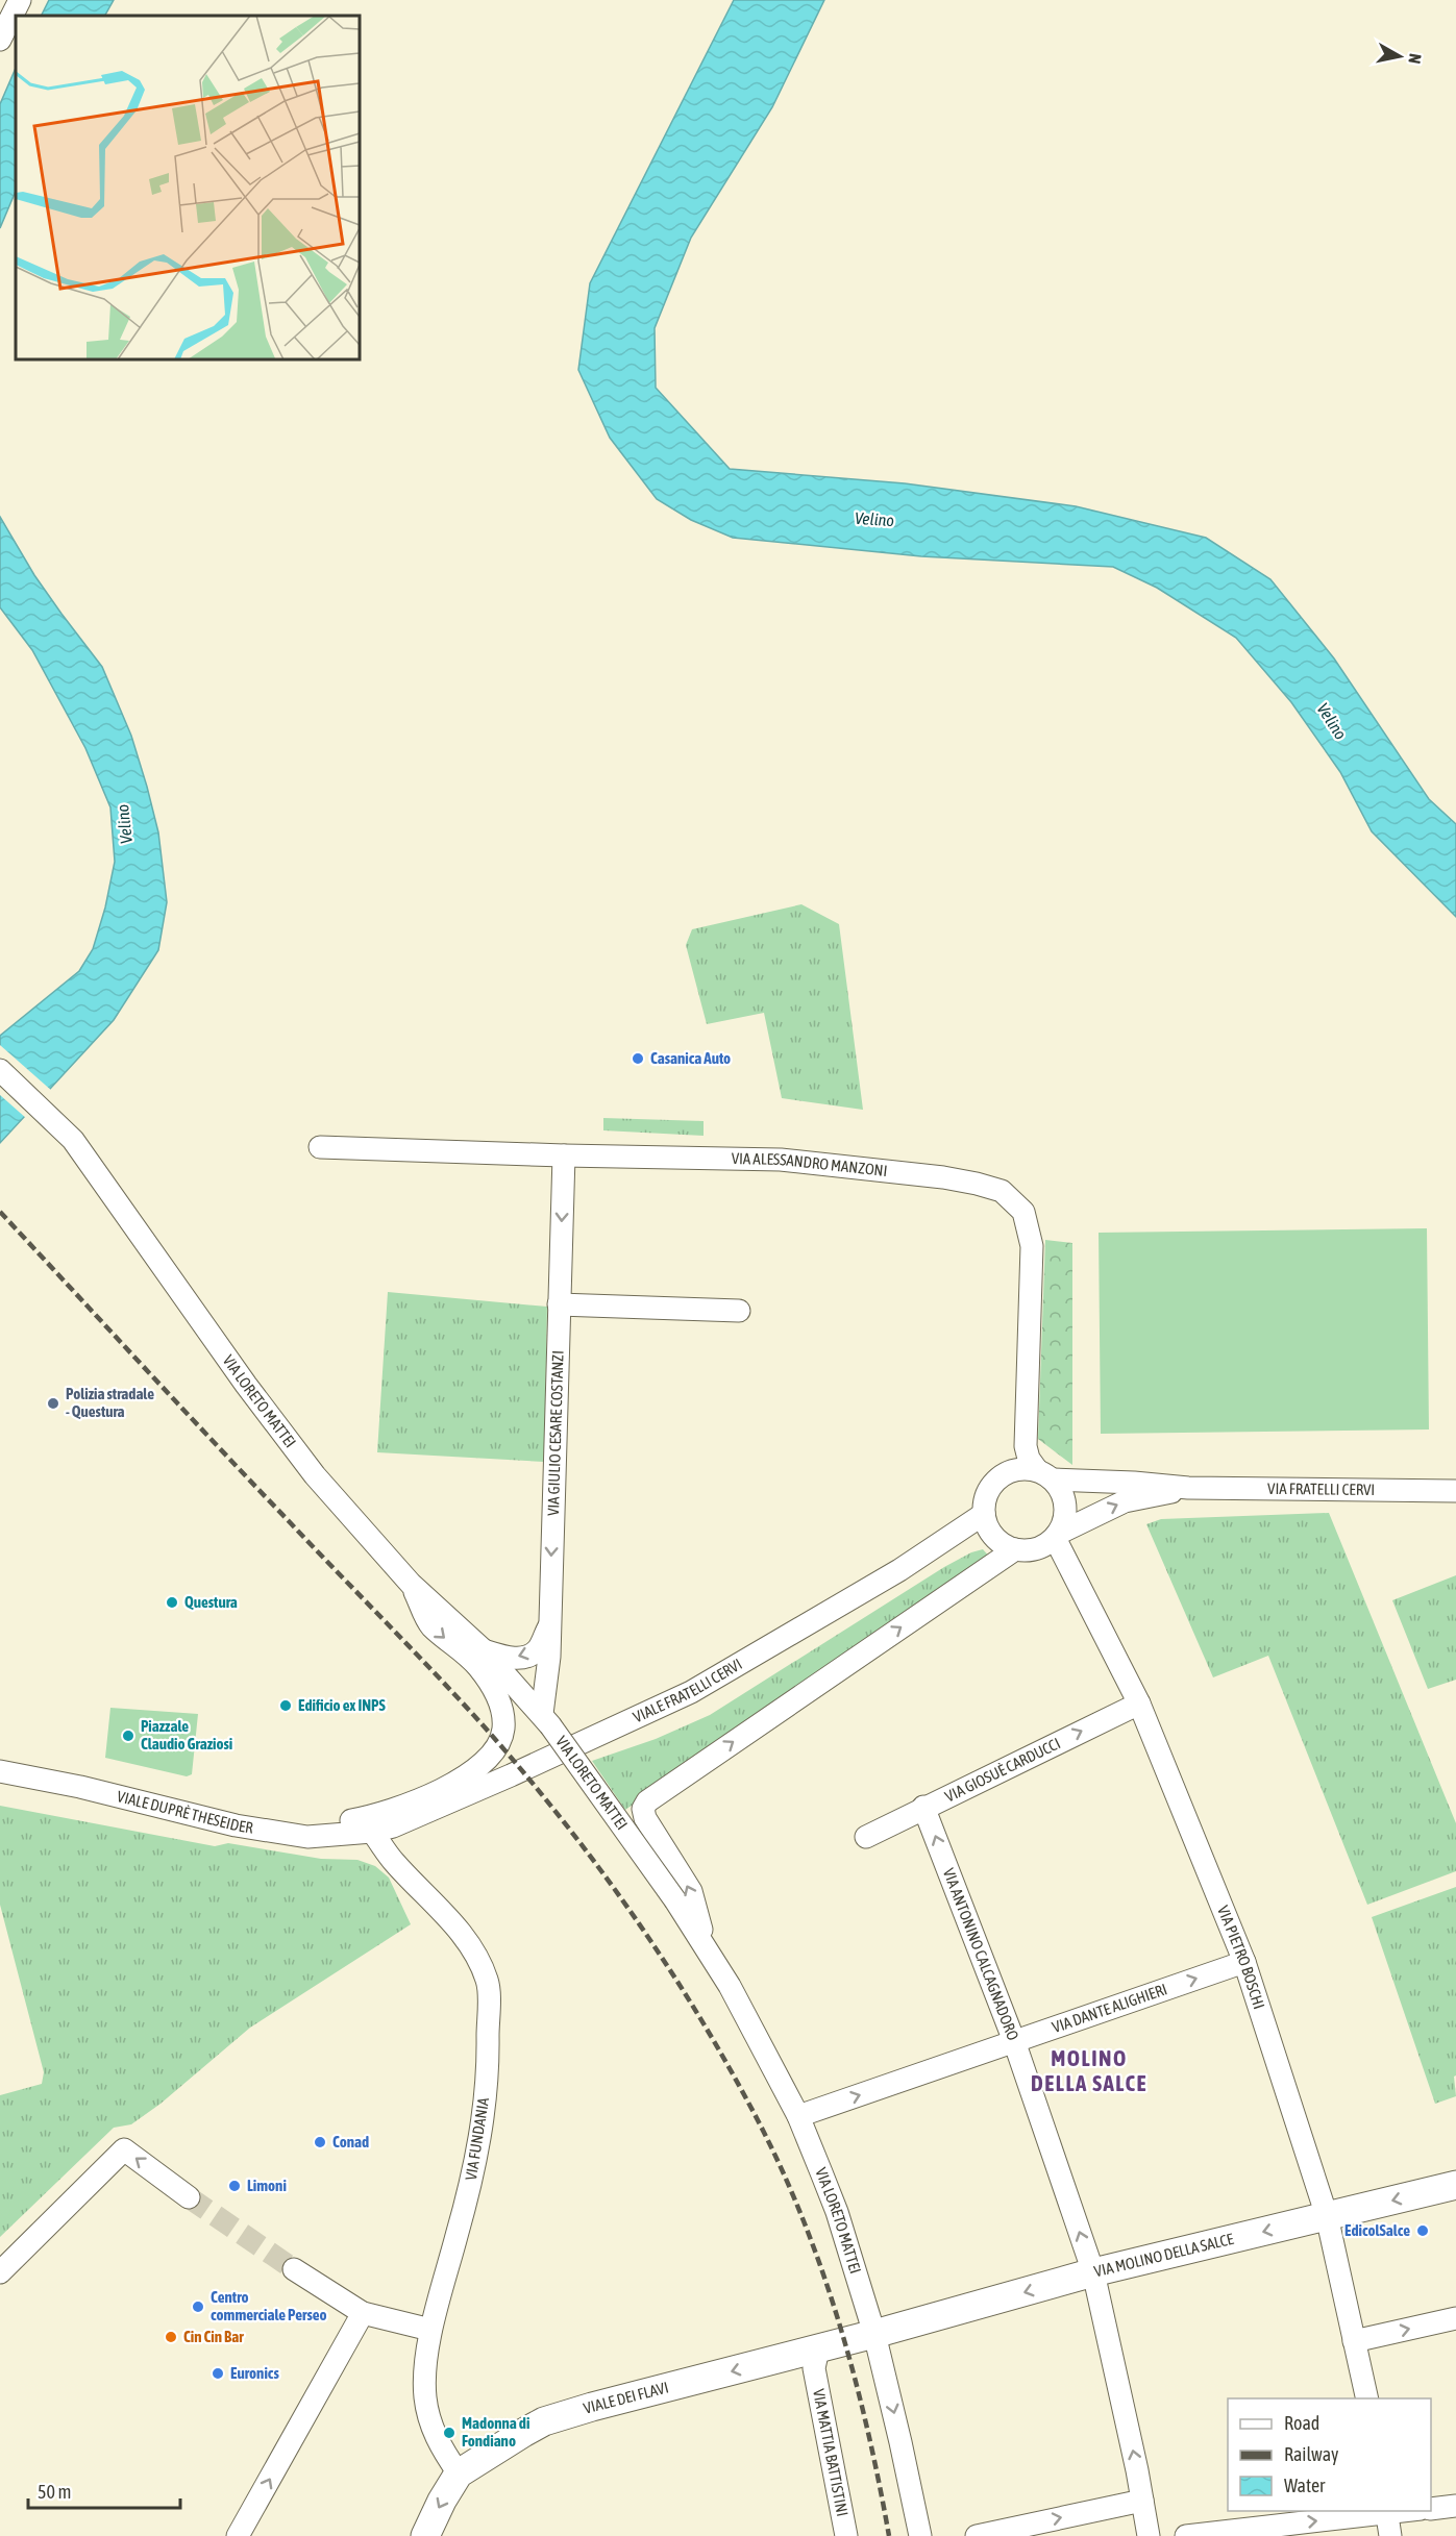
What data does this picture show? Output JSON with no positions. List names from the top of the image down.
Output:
{
  "streets": {
    "main road": ["VIA MOLINO DELLA SALCE", "VIALE DEI FLAVI"],
    "street": [
      "VIA ALESSANDRO MANZONI",
      "VIA LORETO MATTEI",
      "VIA GIULIO CESARE COSTANZI",
      "VIA FRATELLI CERVI",
      "VIALE FRATELLI CERVI",
      "VIA GIOSUÈ CARDUCCI",
      "VIALE DUPRÈ THESEIDER",
      "VIA ANTONINO CALCAGNADORO",
      "VIA PIETRO BOSCHI",
      "VIA DANTE ALIGHIERI",
      "VIA FUNDANIA",
      "VIA MATTIA BATTISTINI"
    ]
  },
  "crossings": [
    ["VIA ALESSANDRO MANZONI", "VIA GIULIO CESARE COSTANZI"],
    ["VIA ALESSANDRO MANZONI", "VIA FRATELLI CERVI"],
    ["VIA ALESSANDRO MANZONI", "VIALE FRATELLI CERVI"],
    ["VIA ALESSANDRO MANZONI", "VIA PIETRO BOSCHI"],
    ["VIA LORETO MATTEI", "VIA GIULIO CESARE COSTANZI"],
    ["VIA LORETO MATTEI", "VIA DANTE ALIGHIERI"],
    ["VIA LORETO MATTEI", "VIA MOLINO DELLA SALCE"],
    ["VIA LORETO MATTEI", "VIALE DEI FLAVI"],
    ["VIA FRATELLI CERVI", "VIALE FRATELLI CERVI"],
    ["VIA FRATELLI CERVI", "VIA PIETRO BOSCHI"],
    ["VIALE FRATELLI CERVI", "VIALE DUPRÈ THESEIDER"],
    ["VIALE FRATELLI CERVI", "VIA PIETRO BOSCHI"],
    ["VIALE FRATELLI CERVI", "VIA FUNDANIA"],
    ["VIA GIOSUÈ CARDUCCI", "VIA ANTONINO CALCAGNADORO"],
    ["VIA GIOSUÈ CARDUCCI", "VIA PIETRO BOSCHI"],
    ["VIALE DUPRÈ THESEIDER", "VIA FUNDANIA"],
    ["VIA ANTONINO CALCAGNADORO", "VIA DANTE ALIGHIERI"],
    ["VIA ANTONINO CALCAGNADORO", "VIA MOLINO DELLA SALCE"],
    ["VIA PIETRO BOSCHI", "VIA DANTE ALIGHIERI"],
    ["VIA PIETRO BOSCHI", "VIA MOLINO DELLA SALCE"],
    ["VIA FUNDANIA", "VIALE DEI FLAVI"],
    ["VIA MOLINO DELLA SALCE", "VIALE DEI FLAVI"],
    ["VIALE DEI FLAVI", "VIA MATTIA BATTISTINI"]
  ],
  "one_way": [
    "VIA GIULIO CESARE COSTANZI",
    "VIA GIOSUÈ CARDUCCI",
    "VIA ANTONINO CALCAGNADORO",
    "VIA DANTE ALIGHIERI",
    "VIA MOLINO DELLA SALCE",
    "VIALE DEI FLAVI"
  ],
  "districts": ["MOLINO DELLA SALCE"],
  "water": ["Velino"],
  "places": [
    "Casanica Auto",
    "Polizia stradale - Questura",
    "Questura",
    "Edificio ex INPS",
    "Piazzale Claudio Graziosi",
    "Conad",
    "Limoni",
    "EdicolSalce",
    "Centro commerciale Perseo",
    "Cin Cin Bar",
    "Euronics",
    "Madonna di Fondiano"
  ],
  "legend": ["Road", "Railway", "Water"],
  "scale_bar": "50 m",
  "north": "right"
}
